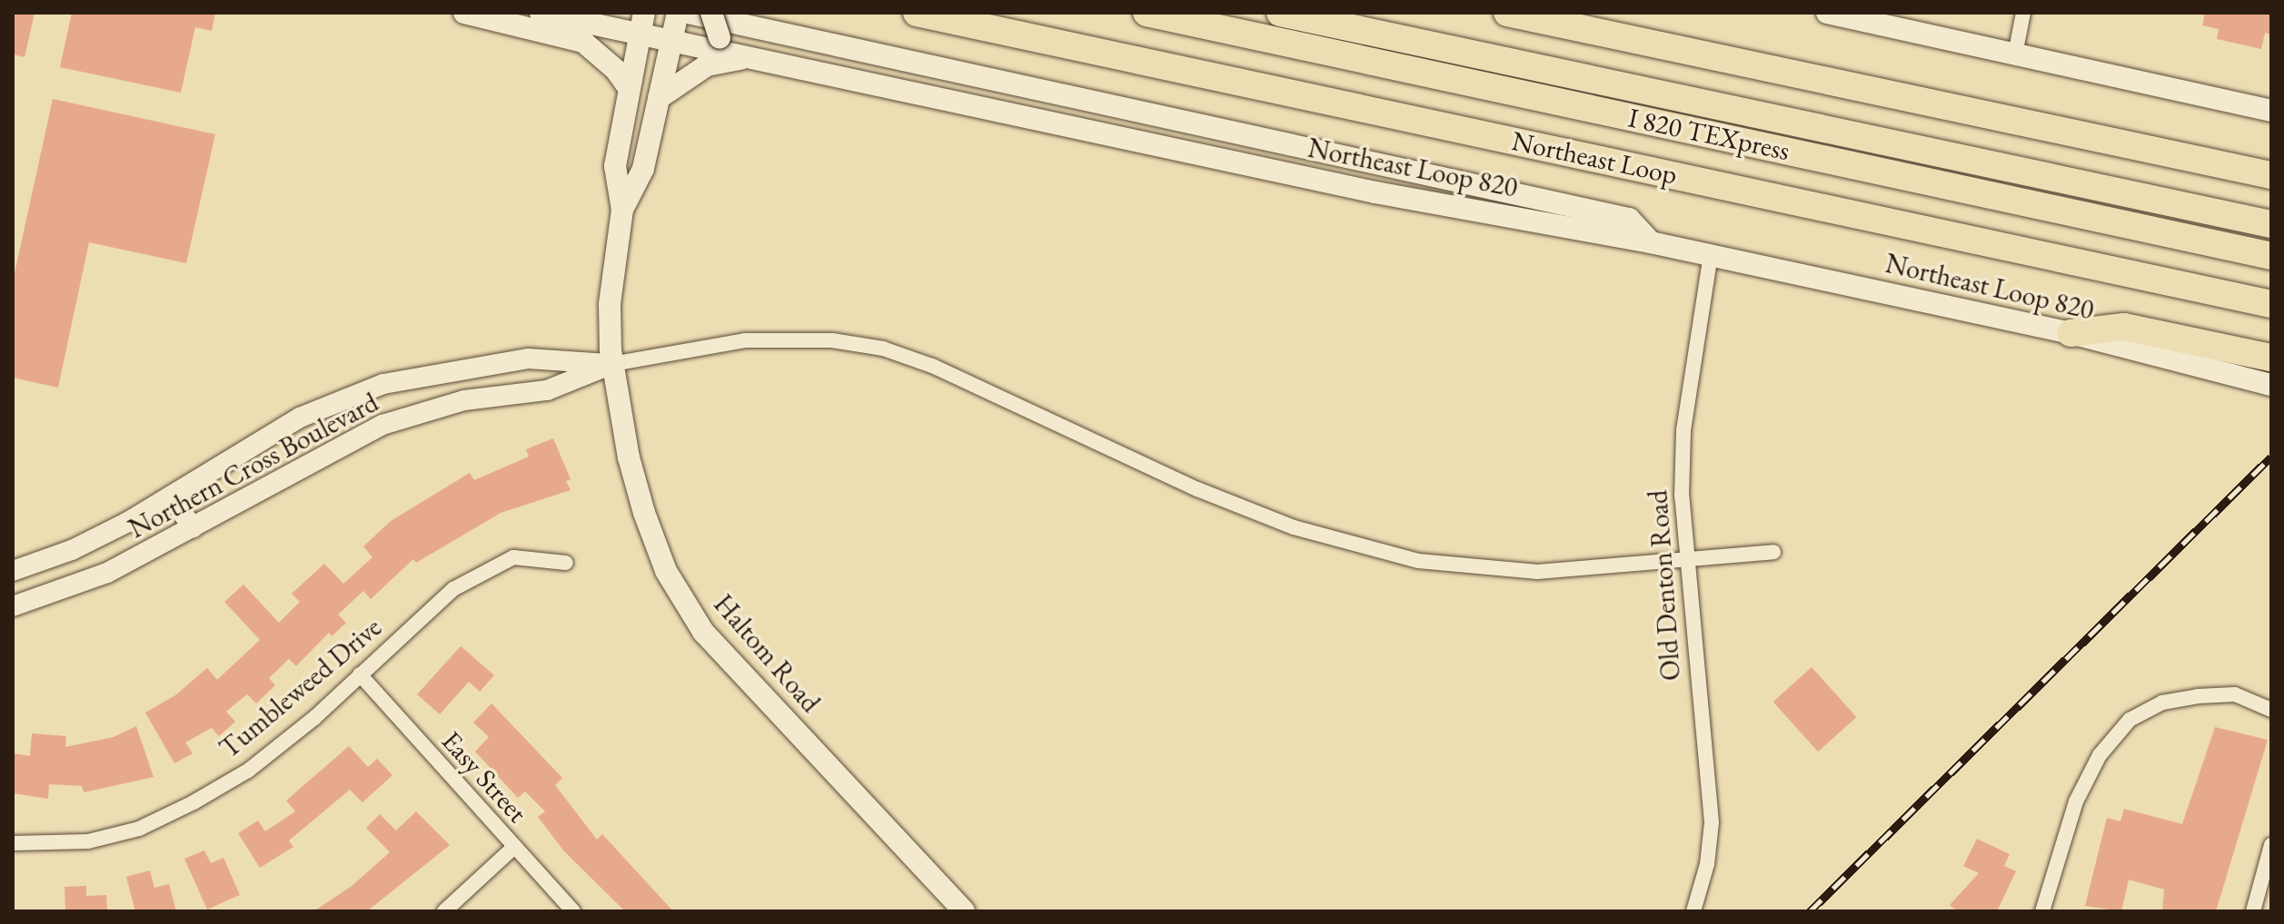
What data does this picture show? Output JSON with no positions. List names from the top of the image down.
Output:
{
  "streets": {
    "highway": ["I 820 TEXpress", "Northeast Loop"],
    "main road": ["Northeast Loop 820", "Haltom Road"],
    "street": [
      "Northern Cross Boulevard",
      "Old Denton Road",
      "Tumbleweed Drive",
      "Easy Street"
    ]
  },
  "crossings": [
    ["Northeast Loop 820", "Old Denton Road"],
    ["Northeast Loop 820", "Haltom Road"],
    ["Northern Cross Boulevard", "Haltom Road"],
    ["Tumbleweed Drive", "Easy Street"]
  ]
}
